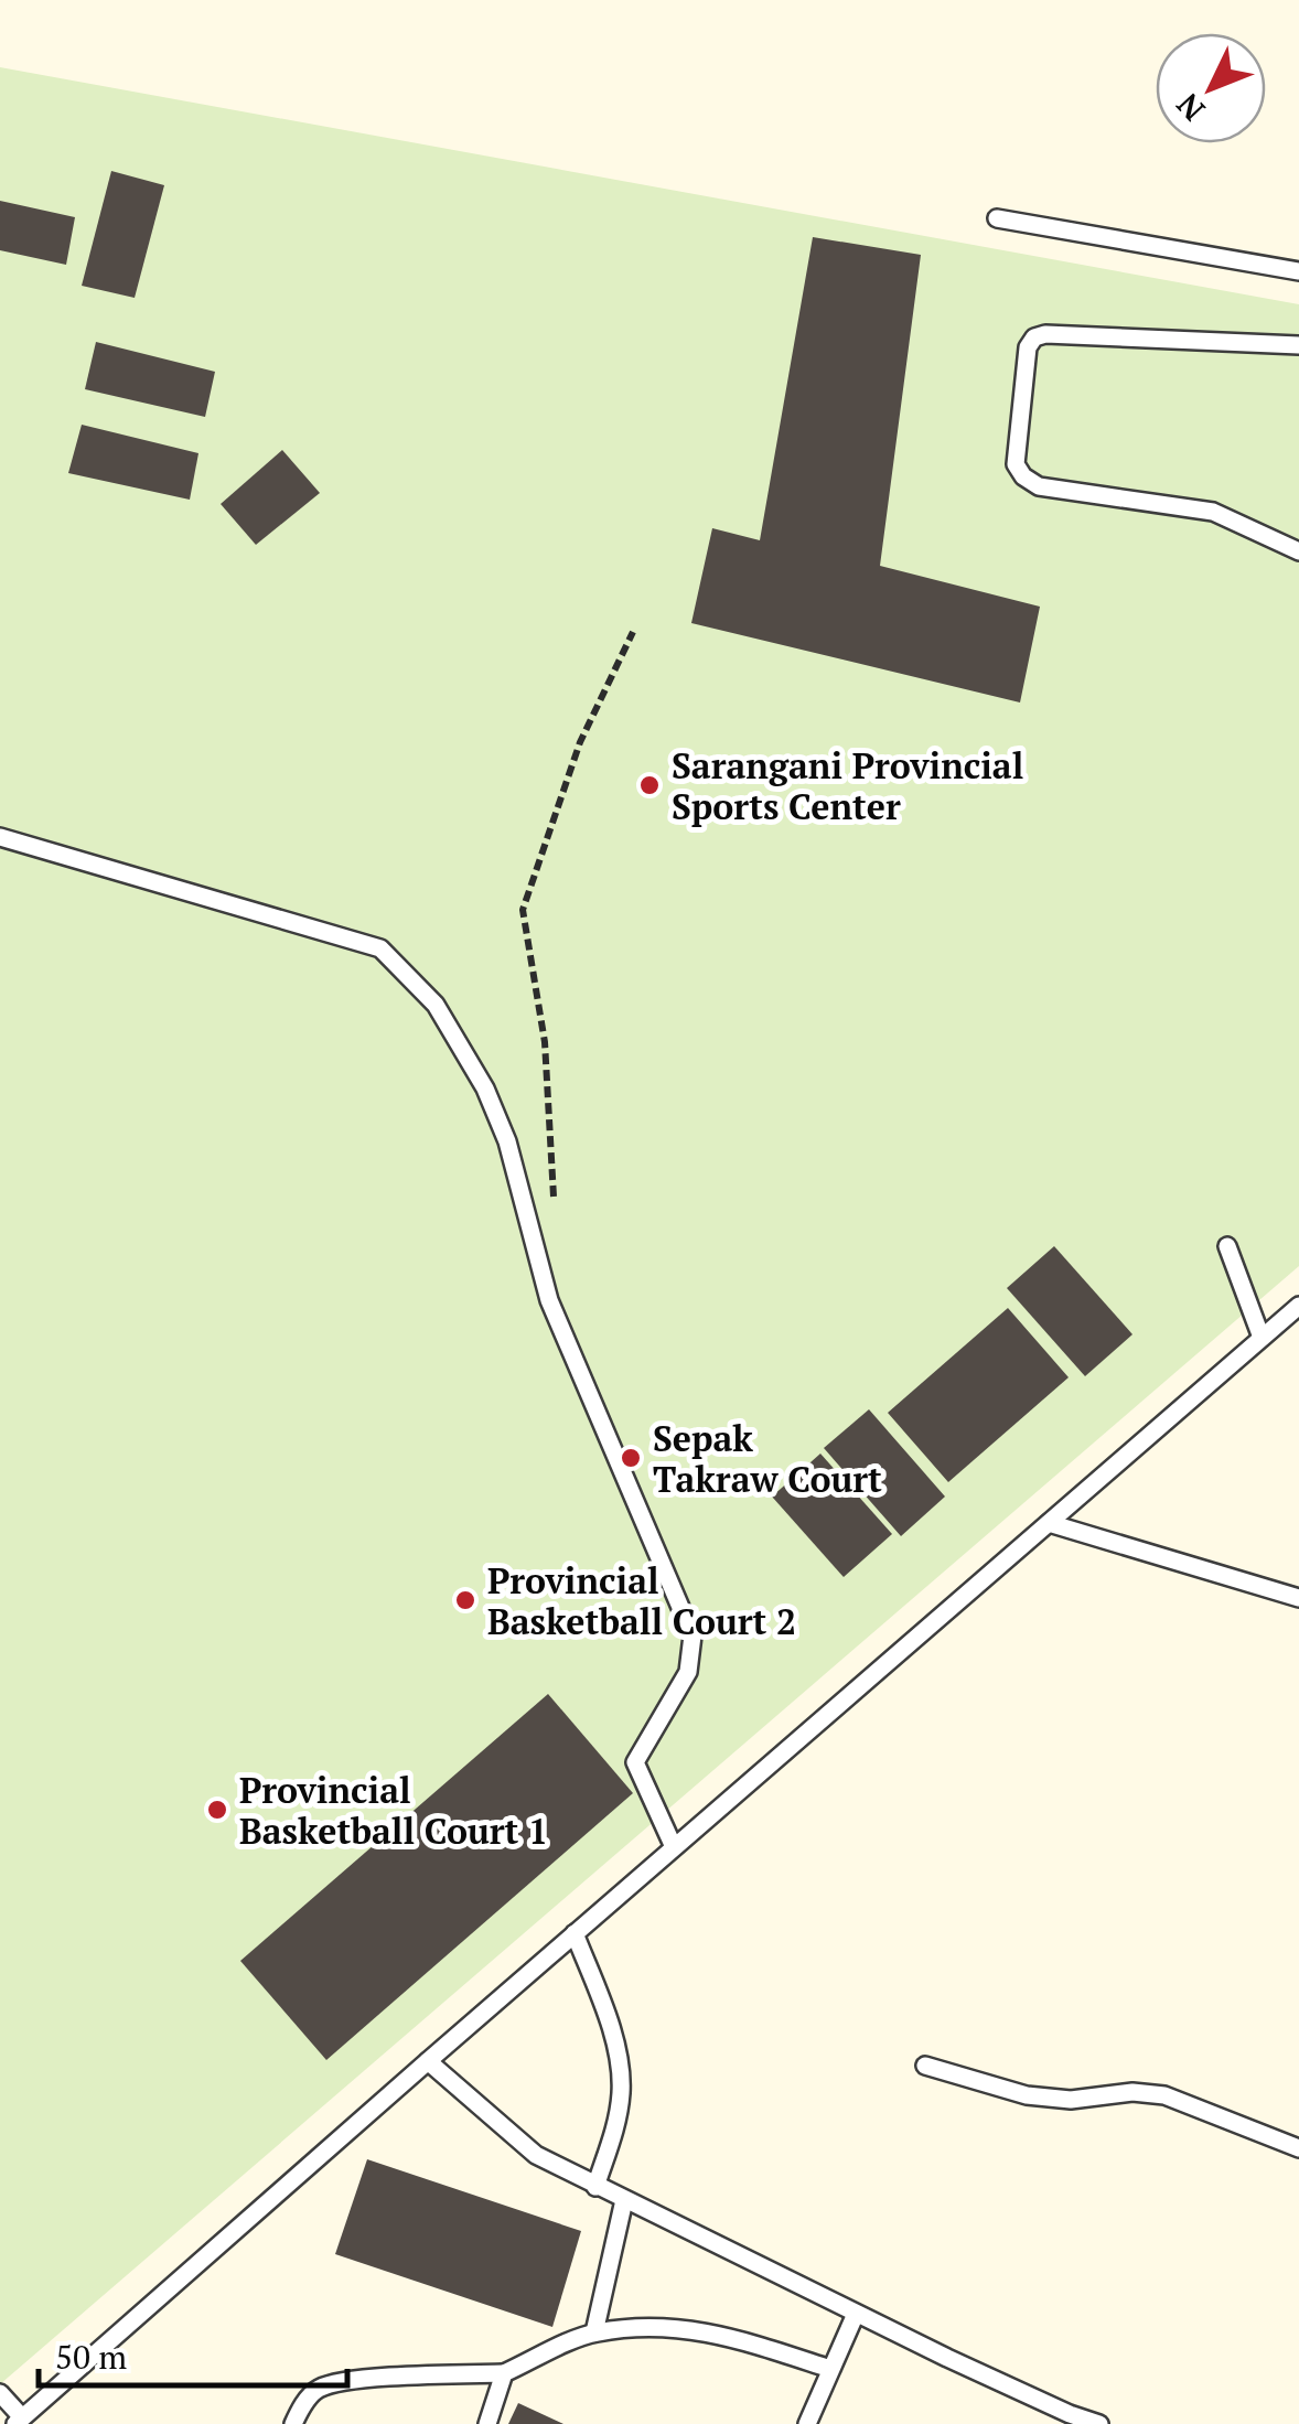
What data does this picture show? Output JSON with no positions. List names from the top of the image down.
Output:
{
  "places": [
    "Sarangani Provincial Sports Center",
    "Sepak Takraw Court",
    "Provincial Basketball Court 2",
    "Provincial Basketball Court 1"
  ],
  "scale_bar": "50 m",
  "north": "bottom left"
}
